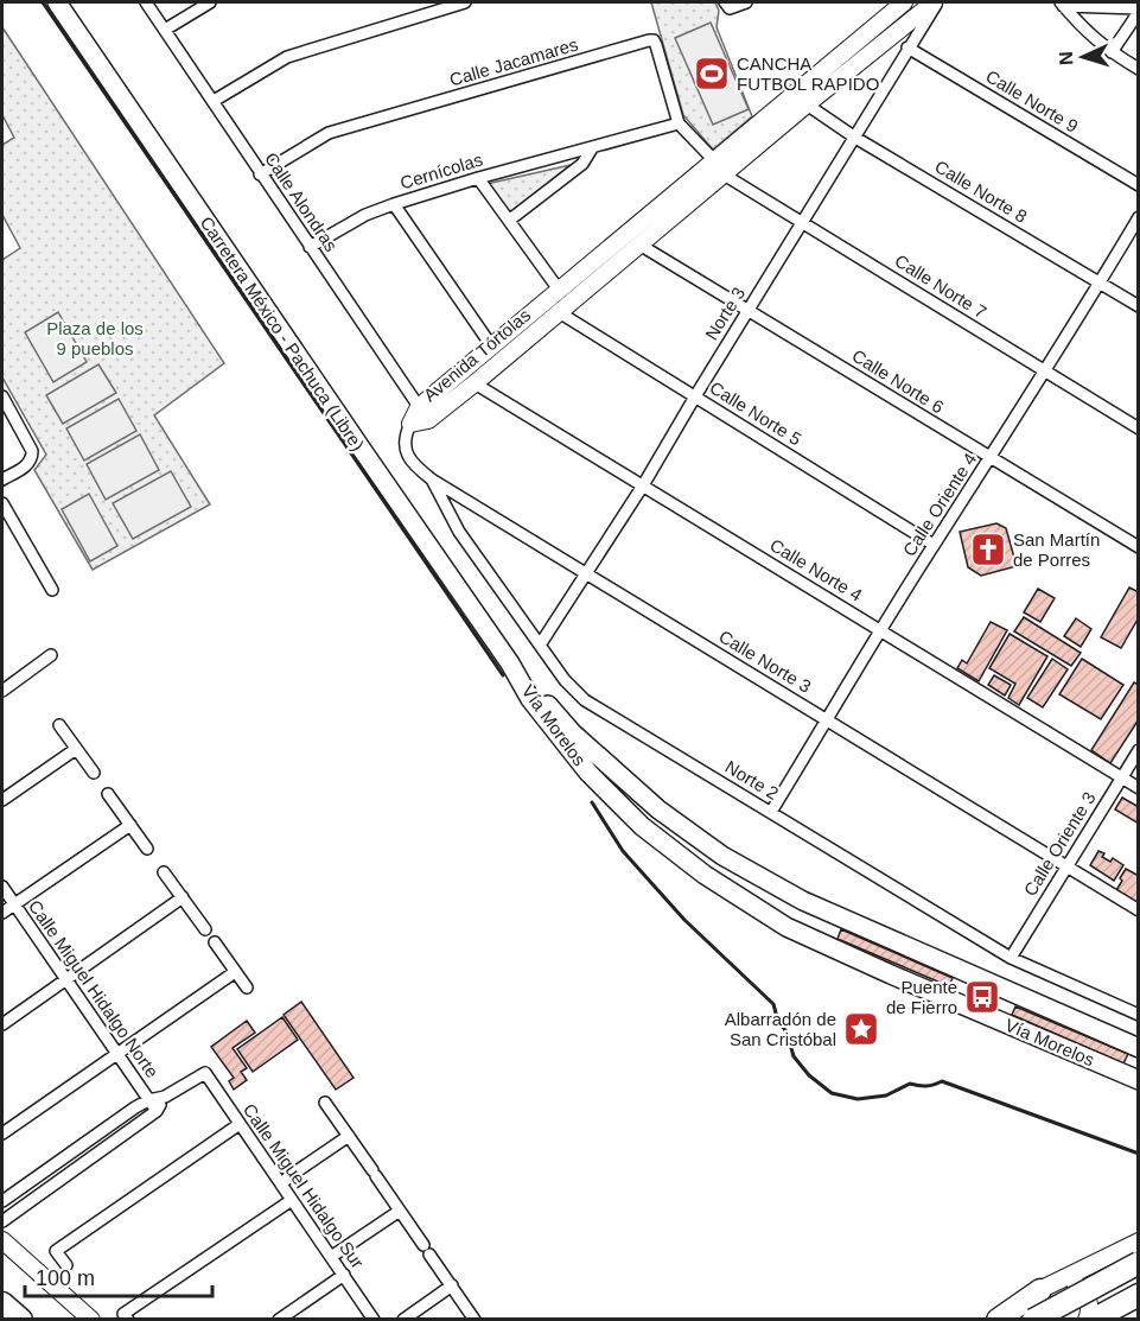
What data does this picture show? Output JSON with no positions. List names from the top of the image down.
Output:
{
  "streets": {
    "main road": ["Carretera México - Pachuca (Libre)", "Vía Morelos"],
    "street": [
      "Calle Jacamares",
      "Calle Norte 9",
      "Cernícolas",
      "Calle Norte 8",
      "Calle Alondras",
      "Calle Norte 7",
      "Norte 3",
      "Avenida Tórtolas",
      "Calle Norte 6",
      "Calle Norte 5",
      "Calle Oriente 4",
      "Calle Norte 4",
      "Calle Norte 3",
      "Norte 2",
      "Calle Oriente 3",
      "Calle Miguel Hidalgo Norte",
      "Calle Miguel Hidalgo Sur"
    ]
  },
  "crossings": [
    ["Calle Jacamares", "Cernícolas"],
    ["Calle Jacamares", "Calle Alondras"],
    ["Calle Jacamares", "Avenida Tórtolas"],
    ["Calle Norte 9", "Norte 3"],
    ["Cernícolas", "Calle Alondras"],
    ["Calle Norte 8", "Norte 3"],
    ["Calle Norte 8", "Avenida Tórtolas"],
    ["Calle Norte 8", "Calle Oriente 4"],
    ["Calle Alondras", "Avenida Tórtolas"],
    ["Calle Norte 7", "Norte 3"],
    ["Calle Norte 7", "Avenida Tórtolas"],
    ["Calle Norte 7", "Calle Oriente 4"],
    ["Norte 3", "Avenida Tórtolas"],
    ["Norte 3", "Calle Norte 6"],
    ["Norte 3", "Calle Norte 5"],
    ["Norte 3", "Calle Norte 4"],
    ["Norte 3", "Calle Norte 3"],
    ["Norte 3", "Norte 2"],
    ["Carretera México - Pachuca (Libre)", "Vía Morelos"],
    ["Avenida Tórtolas", "Calle Norte 6"],
    ["Avenida Tórtolas", "Calle Norte 5"],
    ["Avenida Tórtolas", "Calle Norte 4"],
    ["Avenida Tórtolas", "Calle Norte 3"],
    ["Calle Norte 6", "Calle Oriente 4"],
    ["Calle Norte 5", "Calle Oriente 4"],
    ["Calle Oriente 4", "Calle Norte 4"],
    ["Calle Oriente 4", "Calle Norte 3"],
    ["Calle Oriente 4", "Norte 2"],
    ["Calle Norte 4", "Calle Oriente 3"],
    ["Calle Norte 3", "Norte 2"],
    ["Calle Norte 3", "Calle Oriente 3"],
    ["Norte 2", "Calle Oriente 3"]
  ],
  "parks": ["Plaza de los 9 pueblos"],
  "places": {
    "sports": ["CANCHA FUTBOL RAPIDO"],
    "church": ["San Martín de Porres"],
    "bus stop": ["Puente de Fierro"],
    "place": ["Albarradón de San Cristóbal"]
  },
  "scale_bar": "100 m",
  "north": "left"
}
